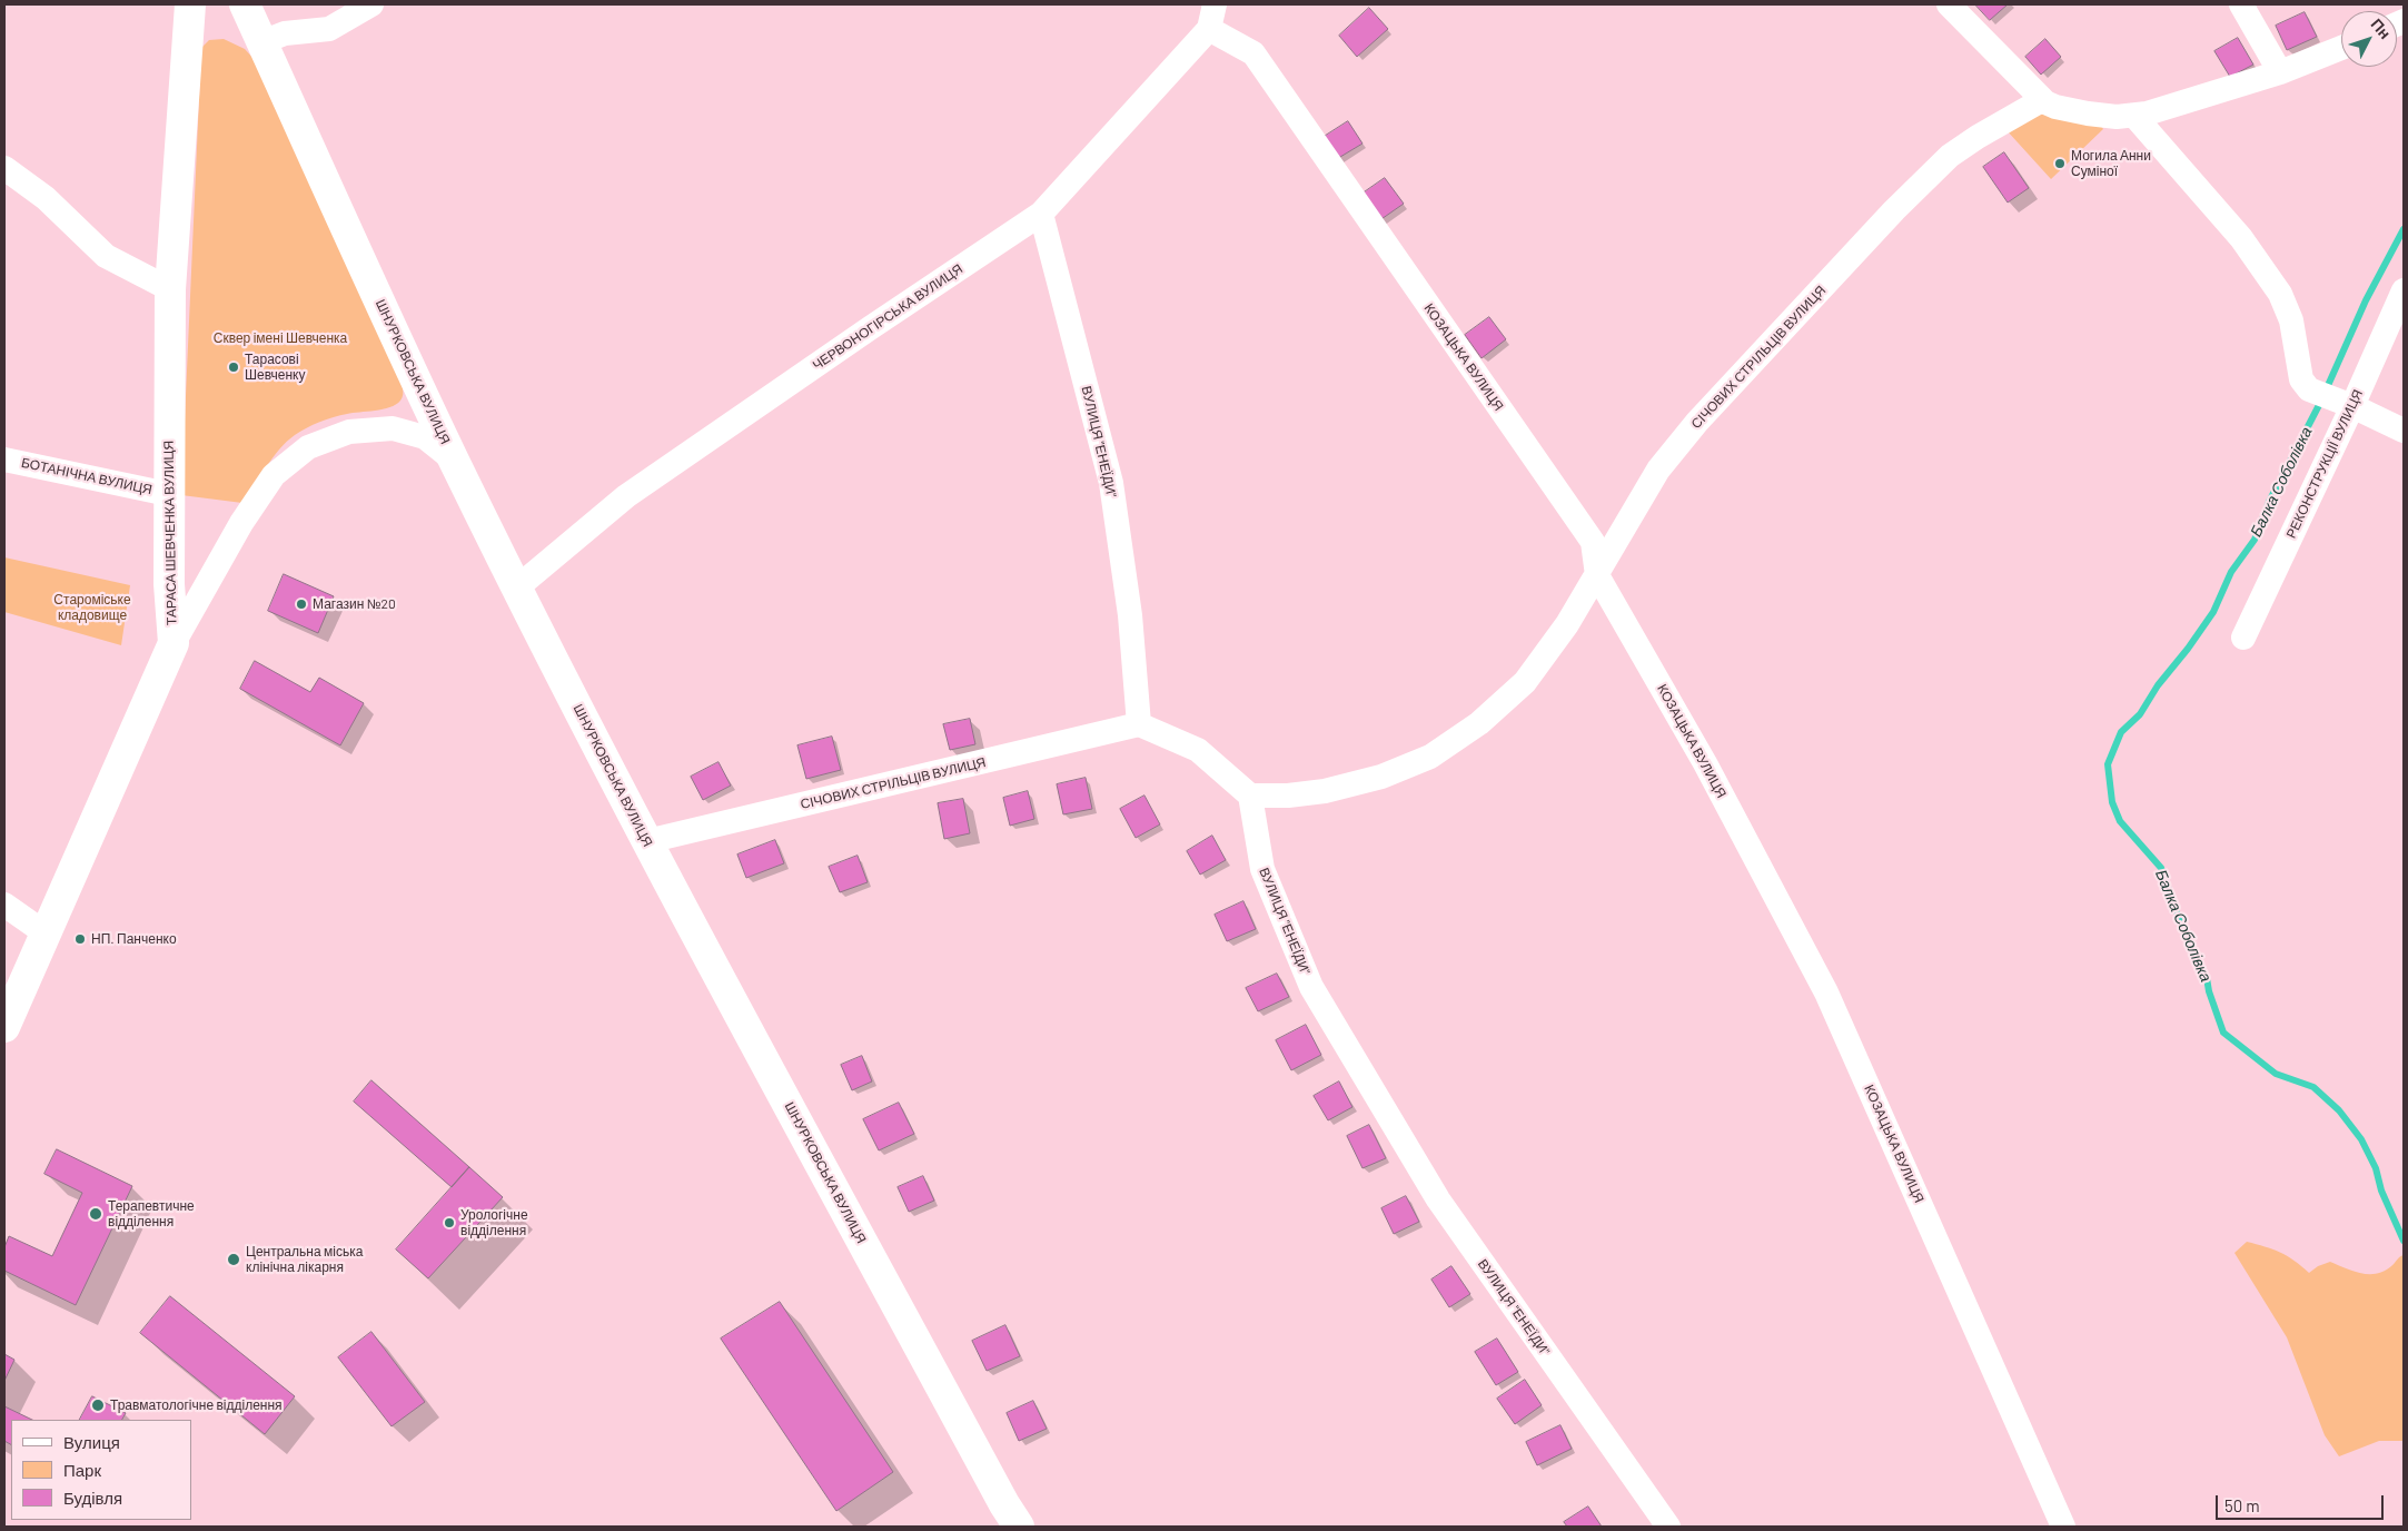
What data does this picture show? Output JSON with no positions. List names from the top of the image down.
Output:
{
  "streets": {
    "street": [
      "ЧЕРВОНОГІРСЬКА ВУЛИЦЯ",
      "КОЗАЦЬКА ВУЛИЦЯ",
      "СІЧОВИХ СТРІЛЬЦІВ ВУЛИЦЯ",
      "ШНУРКОВСЬКА ВУЛИЦЯ",
      "ВУЛИЦЯ \"ЕНЕЇДИ\"",
      "РЕКОНСТРУКЦІЇ ВУЛИЦЯ",
      "БОТАНІЧНА ВУЛИЦЯ",
      "ТАРАСА ШЕВЧЕНКА ВУЛИЦЯ"
    ]
  },
  "crossings": [
    ["ЧЕРВОНОГІРСЬКА ВУЛИЦЯ", "КОЗАЦЬКА ВУЛИЦЯ"],
    ["ЧЕРВОНОГІРСЬКА ВУЛИЦЯ", "ШНУРКОВСЬКА ВУЛИЦЯ"],
    ["ЧЕРВОНОГІРСЬКА ВУЛИЦЯ", "ВУЛИЦЯ \"ЕНЕЇДИ\""],
    ["КОЗАЦЬКА ВУЛИЦЯ", "СІЧОВИХ СТРІЛЬЦІВ ВУЛИЦЯ"],
    ["СІЧОВИХ СТРІЛЬЦІВ ВУЛИЦЯ", "ШНУРКОВСЬКА ВУЛИЦЯ"],
    ["СІЧОВИХ СТРІЛЬЦІВ ВУЛИЦЯ", "ВУЛИЦЯ \"ЕНЕЇДИ\""],
    ["БОТАНІЧНА ВУЛИЦЯ", "ТАРАСА ШЕВЧЕНКА ВУЛИЦЯ"]
  ],
  "water": ["Балка Соболівка"],
  "parks": ["Сквер імені Шевченка", "Староміське кладовище"],
  "places": [
    "Могила Анни Суміної",
    "Тарасові Шевченку",
    "Магазин №20",
    "НП. Панченко",
    "Терапевтичне відділення",
    "Урологічне відділення",
    "Центральна міська клінічна лікарня",
    "Травматологічне відділення"
  ],
  "legend": ["Вулиця", "Парк", "Будівля"],
  "scale_bar": "50 m",
  "north": "top right"
}
